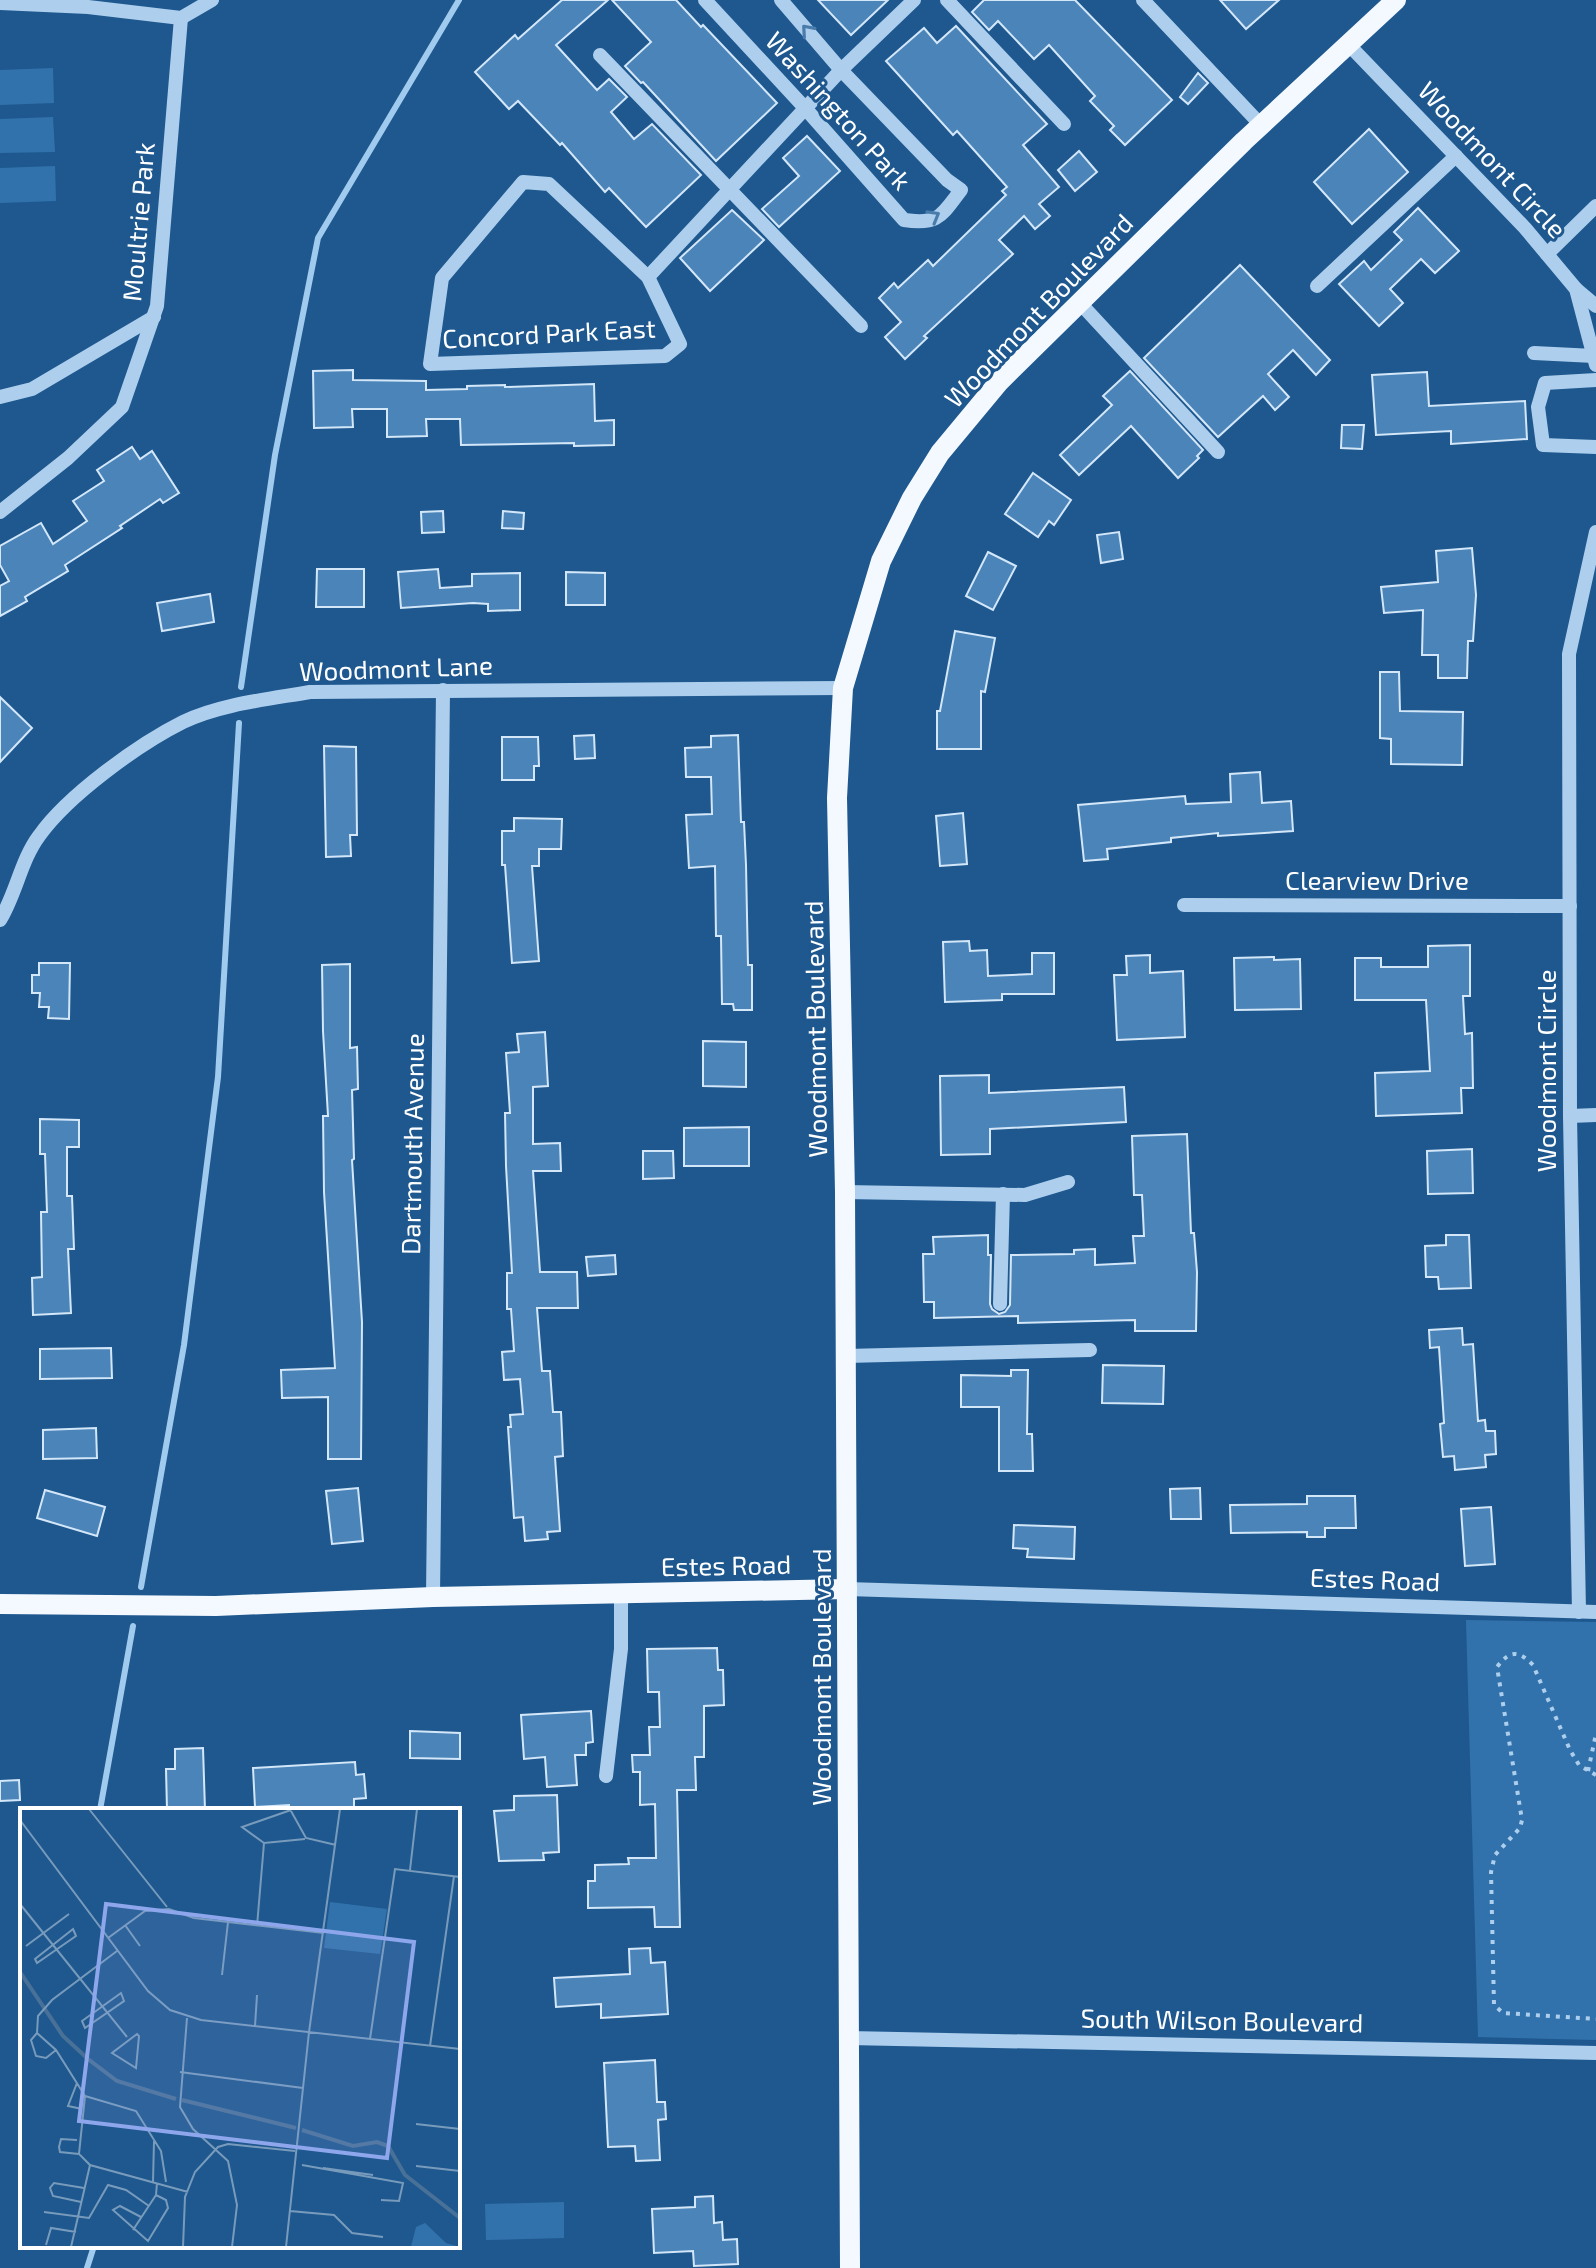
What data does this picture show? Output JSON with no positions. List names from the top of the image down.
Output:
{
  "streets": {
    "main road": ["Woodmont Boulevard", "Estes Road"],
    "street": [
      "Washington Park",
      "Woodmont Circle",
      "Moultrie Park",
      "Concord Park East",
      "Woodmont Lane",
      "Clearview Drive",
      "Dartmouth Avenue",
      "South Wilson Boulevard"
    ]
  },
  "crossings": [
    ["Woodmont Circle", "Woodmont Boulevard"],
    ["Woodmont Circle", "Clearview Drive"],
    ["Woodmont Circle", "Estes Road"],
    ["Woodmont Boulevard", "Woodmont Lane"],
    ["Woodmont Boulevard", "Estes Road"],
    ["Woodmont Boulevard", "South Wilson Boulevard"],
    ["Woodmont Lane", "Dartmouth Avenue"],
    ["Dartmouth Avenue", "Estes Road"]
  ]
}
